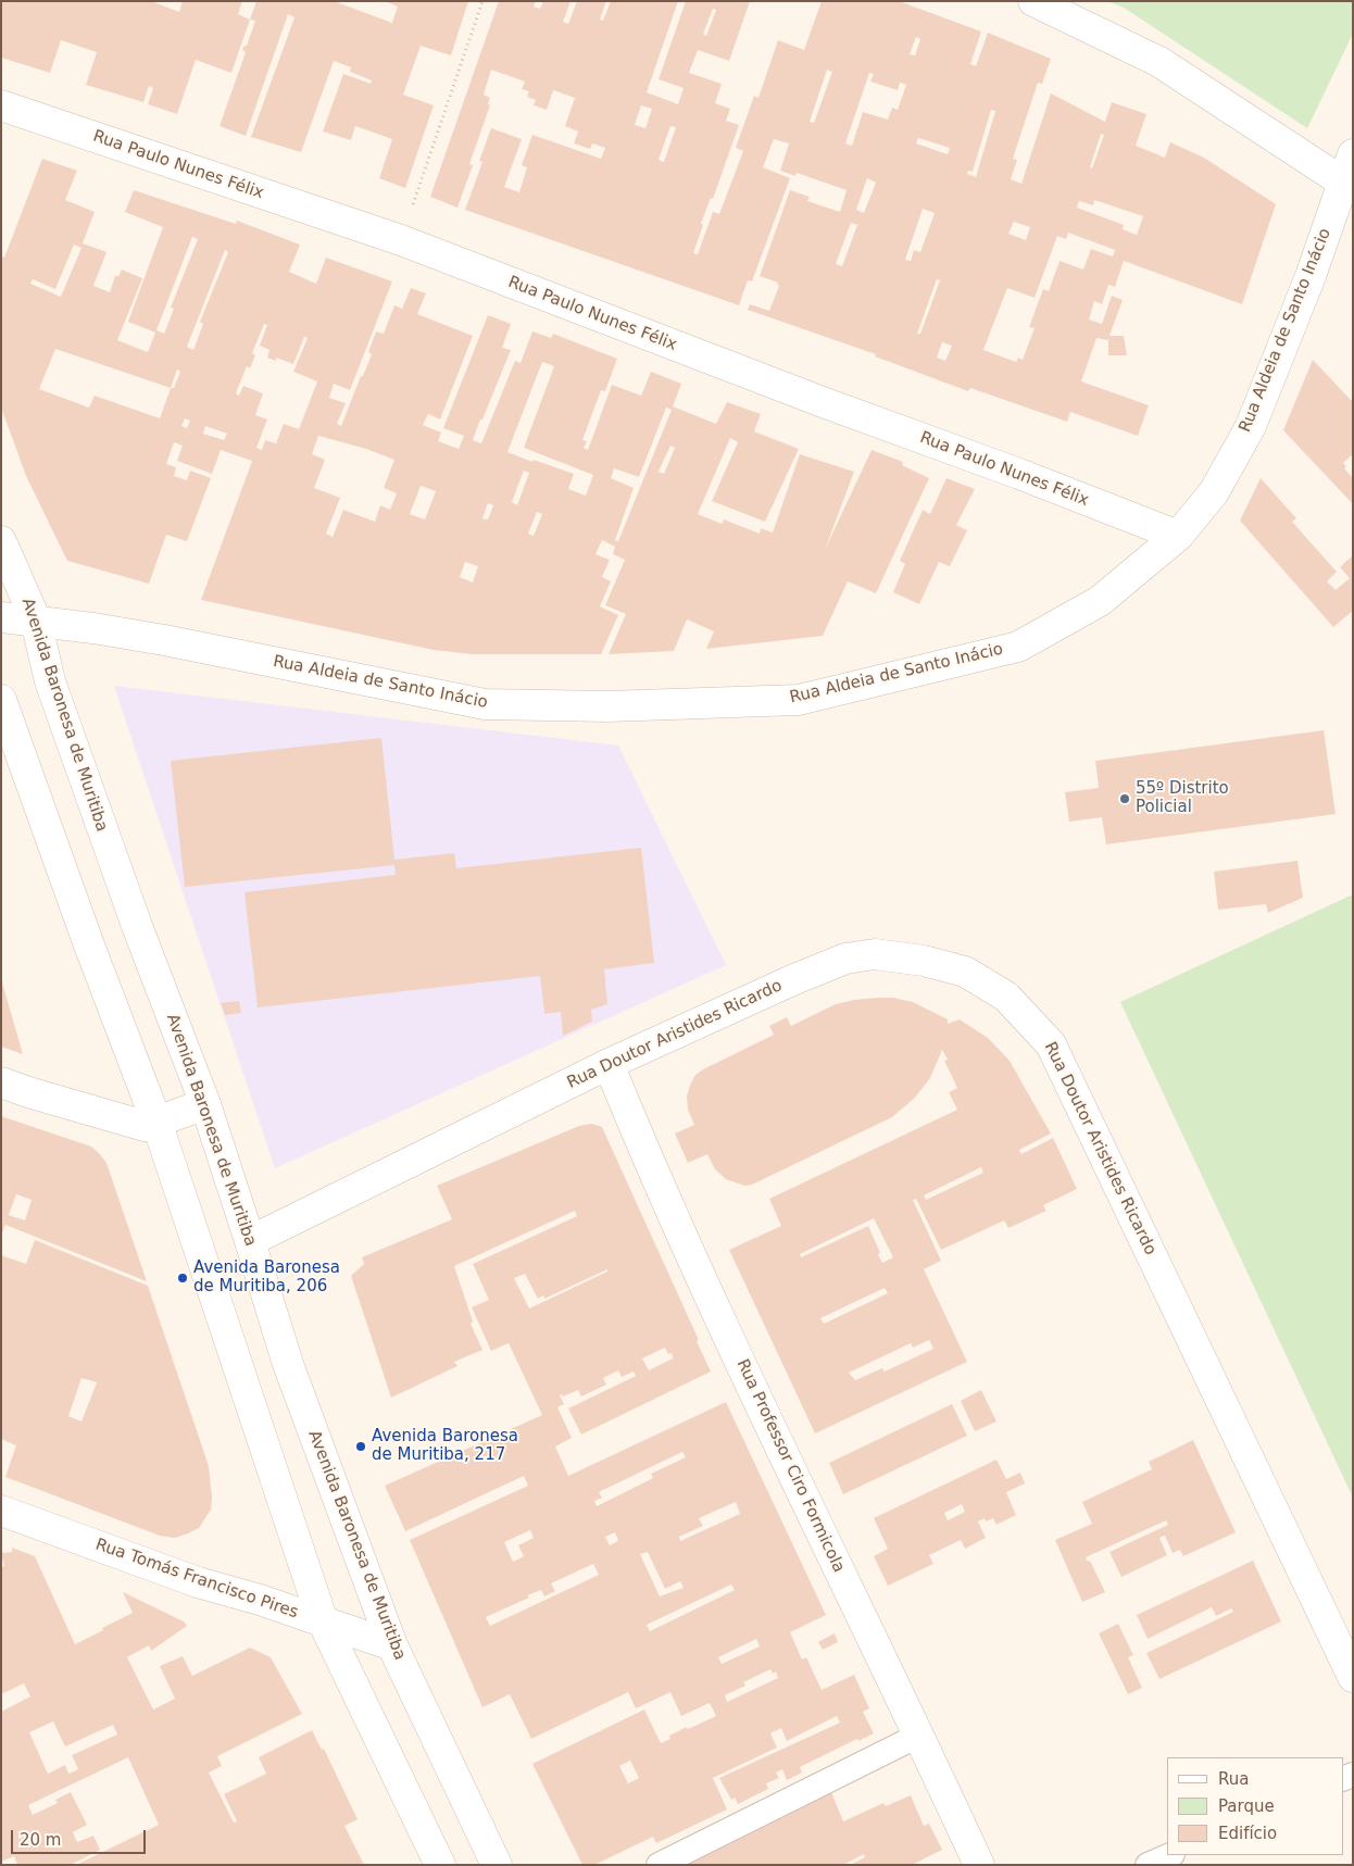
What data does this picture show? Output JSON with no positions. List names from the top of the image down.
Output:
{
  "streets": {
    "street": [
      "Rua Paulo Nunes Félix",
      "Rua Aldeia de Santo Inácio",
      "Avenida Baronesa de Muritiba",
      "Rua Doutor Aristides Ricardo",
      "Rua Professor Ciro Formicola",
      "Rua Tomás Francisco Pires"
    ]
  },
  "crossings": [
    ["Rua Paulo Nunes Félix", "Rua Aldeia de Santo Inácio"],
    ["Rua Aldeia de Santo Inácio", "Avenida Baronesa de Muritiba"],
    ["Avenida Baronesa de Muritiba", "Rua Doutor Aristides Ricardo"],
    ["Avenida Baronesa de Muritiba", "Rua Tomás Francisco Pires"],
    ["Rua Doutor Aristides Ricardo", "Rua Professor Ciro Formicola"]
  ],
  "places": ["55º Distrito Policial", "Avenida Baronesa de Muritiba, 206", "Avenida Baronesa de Muritiba, 217"],
  "legend": ["Rua", "Parque", "Edifício"],
  "scale_bar": "20 m"
}
